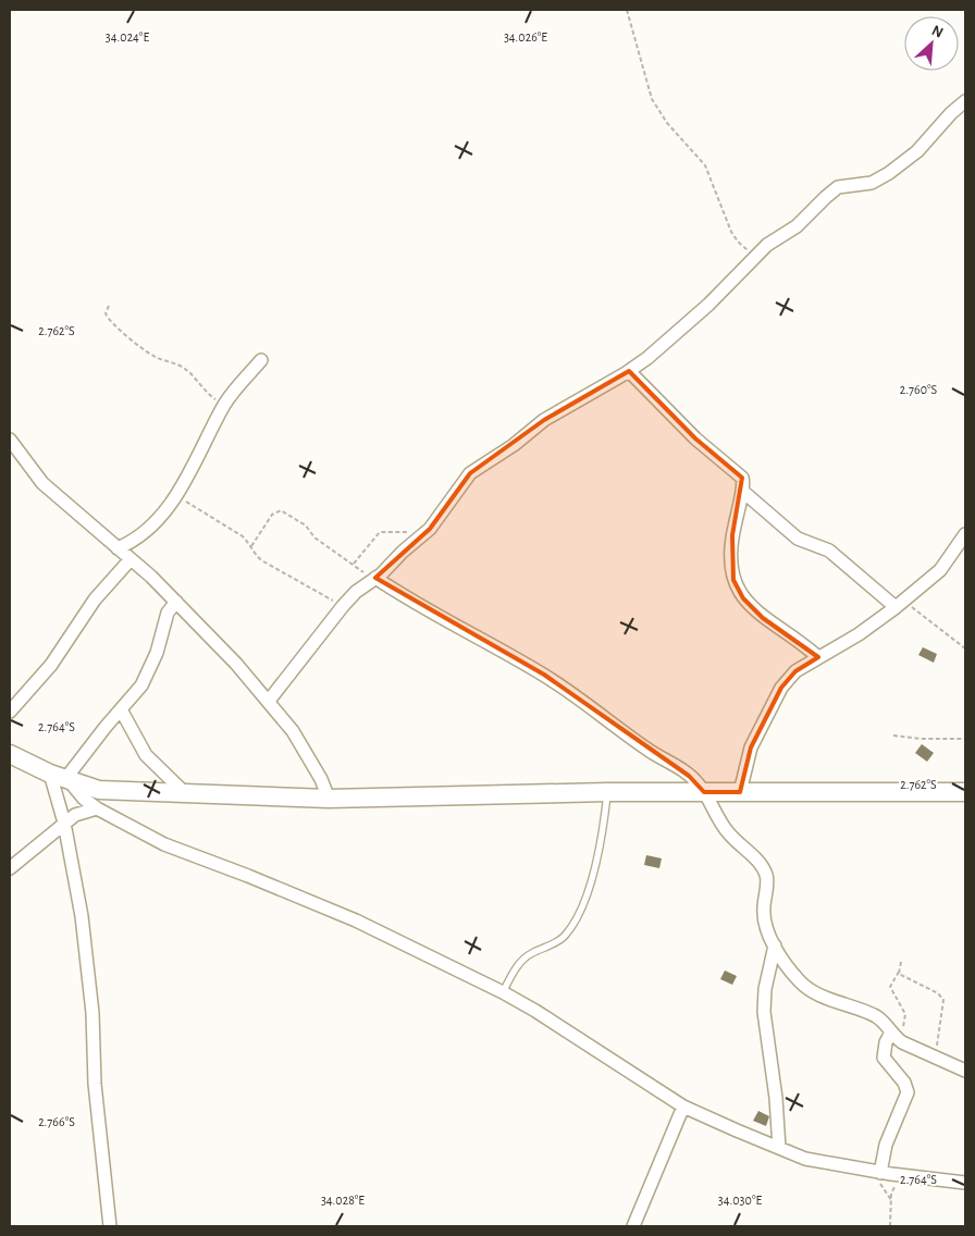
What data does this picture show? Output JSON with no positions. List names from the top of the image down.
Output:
{
  "north": "top right",
  "coordinates": [
    "34.024°E",
    "34.026°E",
    "2.762°S",
    "2.760°S",
    "2.764°S",
    "2.766°S",
    "34.028°E",
    "34.030°E"
  ]
}
